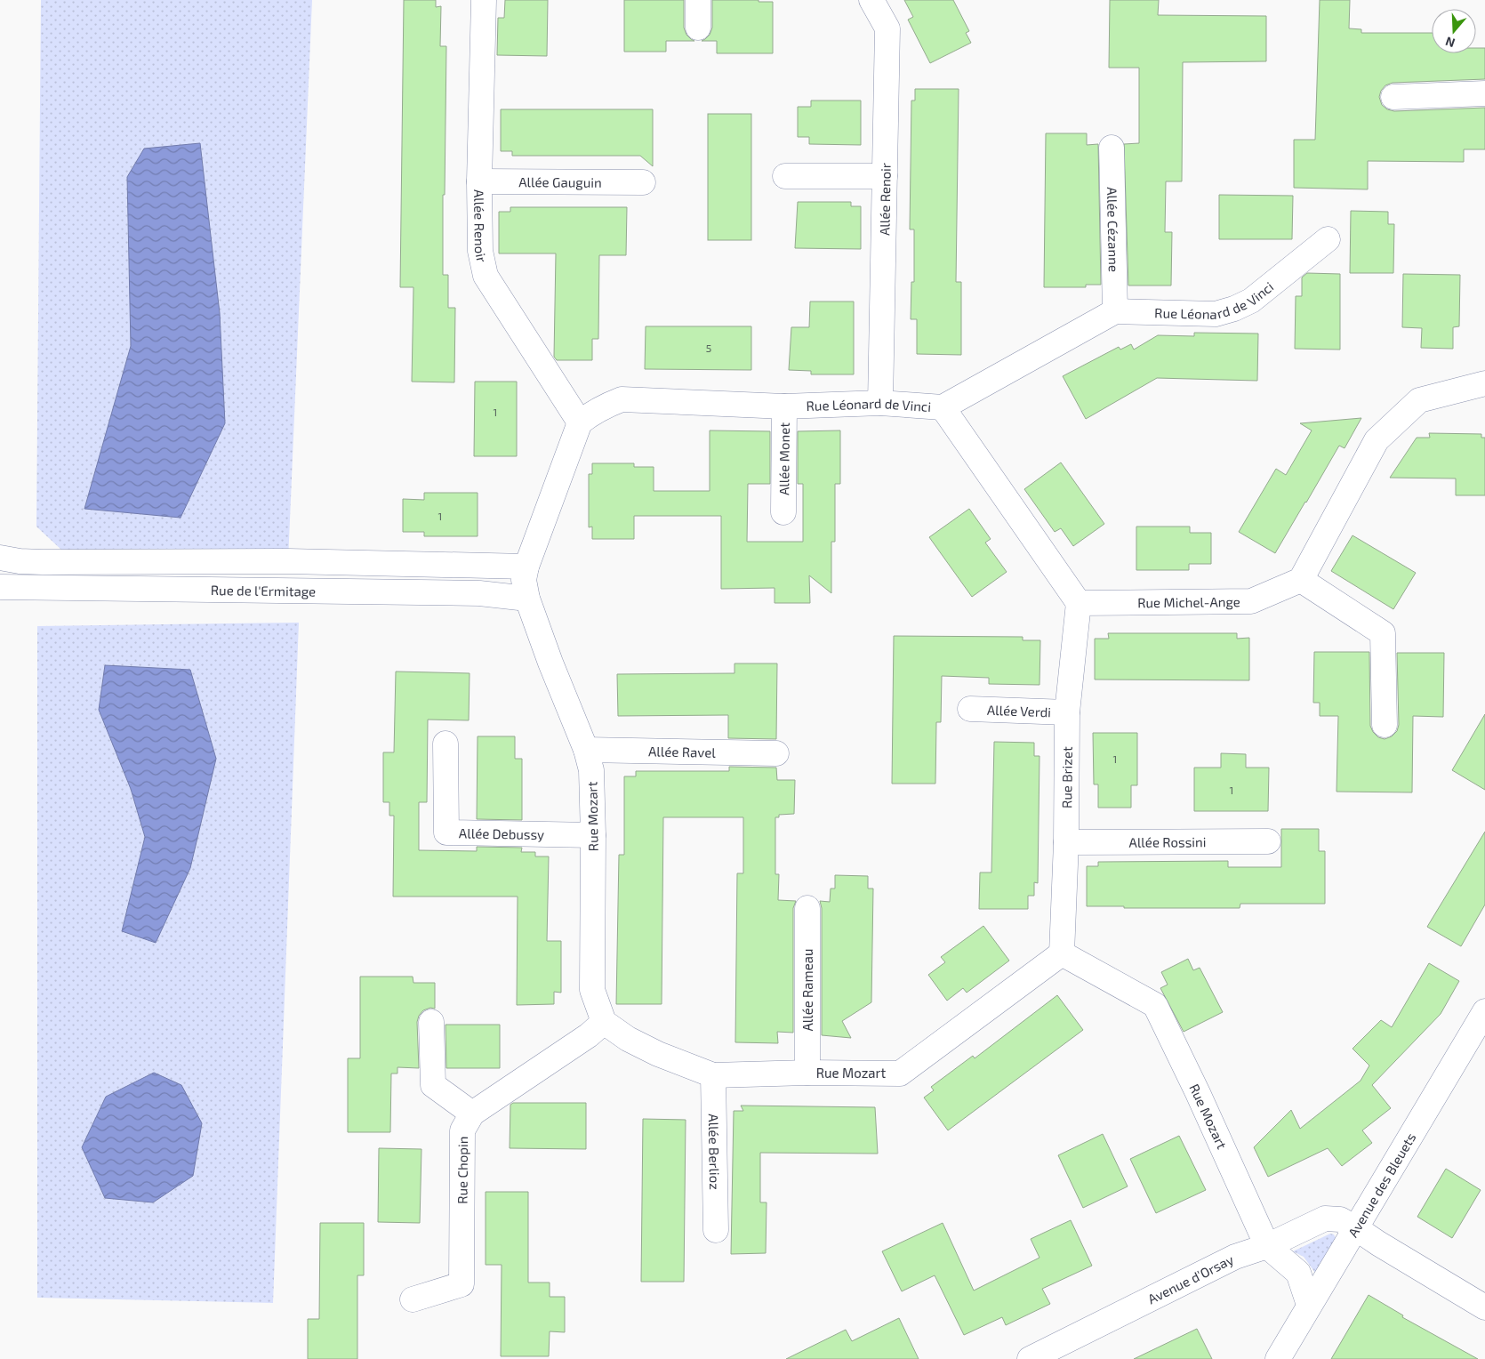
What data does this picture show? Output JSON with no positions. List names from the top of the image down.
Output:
{
  "streets": {
    "street": [
      "Allée Gauguin",
      "Allée Renoir",
      "Allée Cézanne",
      "Rue Léonard de Vinci",
      "Allée Monet",
      "Rue de l'Ermitage",
      "Rue Michel-Ange",
      "Allée Verdi",
      "Allée Ravel",
      "Rue Brizet",
      "Rue Mozart",
      "Allée Debussy",
      "Allée Rossini",
      "Allée Rameau",
      "Allée Berlioz",
      "Rue Chopin",
      "Avenue des Bleuets",
      "Avenue d'Orsay"
    ]
  },
  "crossings": [
    ["Allée Gauguin", "Allée Renoir"],
    ["Allée Renoir", "Rue Léonard de Vinci"],
    ["Allée Cézanne", "Rue Léonard de Vinci"],
    ["Rue Léonard de Vinci", "Allée Monet"],
    ["Rue de l'Ermitage", "Rue Mozart"],
    ["Rue Michel-Ange", "Rue Brizet"],
    ["Allée Verdi", "Rue Brizet"],
    ["Allée Ravel", "Rue Mozart"],
    ["Rue Brizet", "Rue Mozart"],
    ["Rue Brizet", "Allée Rossini"],
    ["Rue Mozart", "Allée Debussy"],
    ["Rue Mozart", "Allée Rameau"],
    ["Rue Mozart", "Allée Berlioz"],
    ["Rue Mozart", "Rue Chopin"],
    ["Rue Mozart", "Avenue des Bleuets"],
    ["Rue Mozart", "Avenue d'Orsay"],
    ["Avenue des Bleuets", "Avenue d'Orsay"]
  ],
  "house_numbers": [
    "5",
    "1",
    "1",
    "1",
    "1"
  ],
  "north": "bottom"
}
